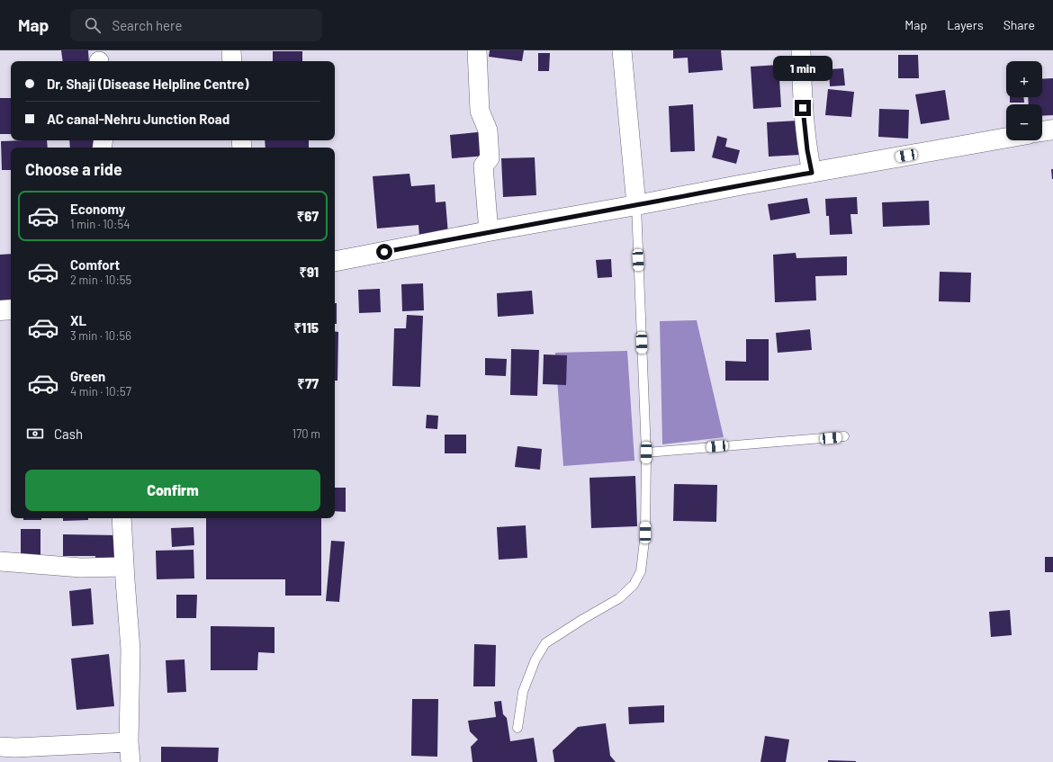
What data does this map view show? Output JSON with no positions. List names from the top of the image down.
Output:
{
  "page": {
    "header": "Map",
    "search": "Search here",
    "nav": ["Map", "Layers", "Share"],
    "bubble": "1 min",
    "map_buttons": ["+", "−"],
    "banner": ["Dr, Shaji (Disease Helpline Centre)", "AC canal-Nehru Junction Road"],
    "heading": "Choose a ride",
    "list": [
      {
        "name": "Economy",
        "note": "1 min · 10:54",
        "value": "₹67"
      },
      {
        "name": "Comfort",
        "note": "2 min · 10:55",
        "value": "₹91"
      },
      {
        "name": "XL",
        "note": "3 min · 10:56",
        "value": "₹115"
      },
      {
        "name": "Green",
        "note": "4 min · 10:57",
        "value": "₹77"
      }
    ],
    "pay": ["Cash", "170 m"],
    "buttons": "Confirm"
  }
}
